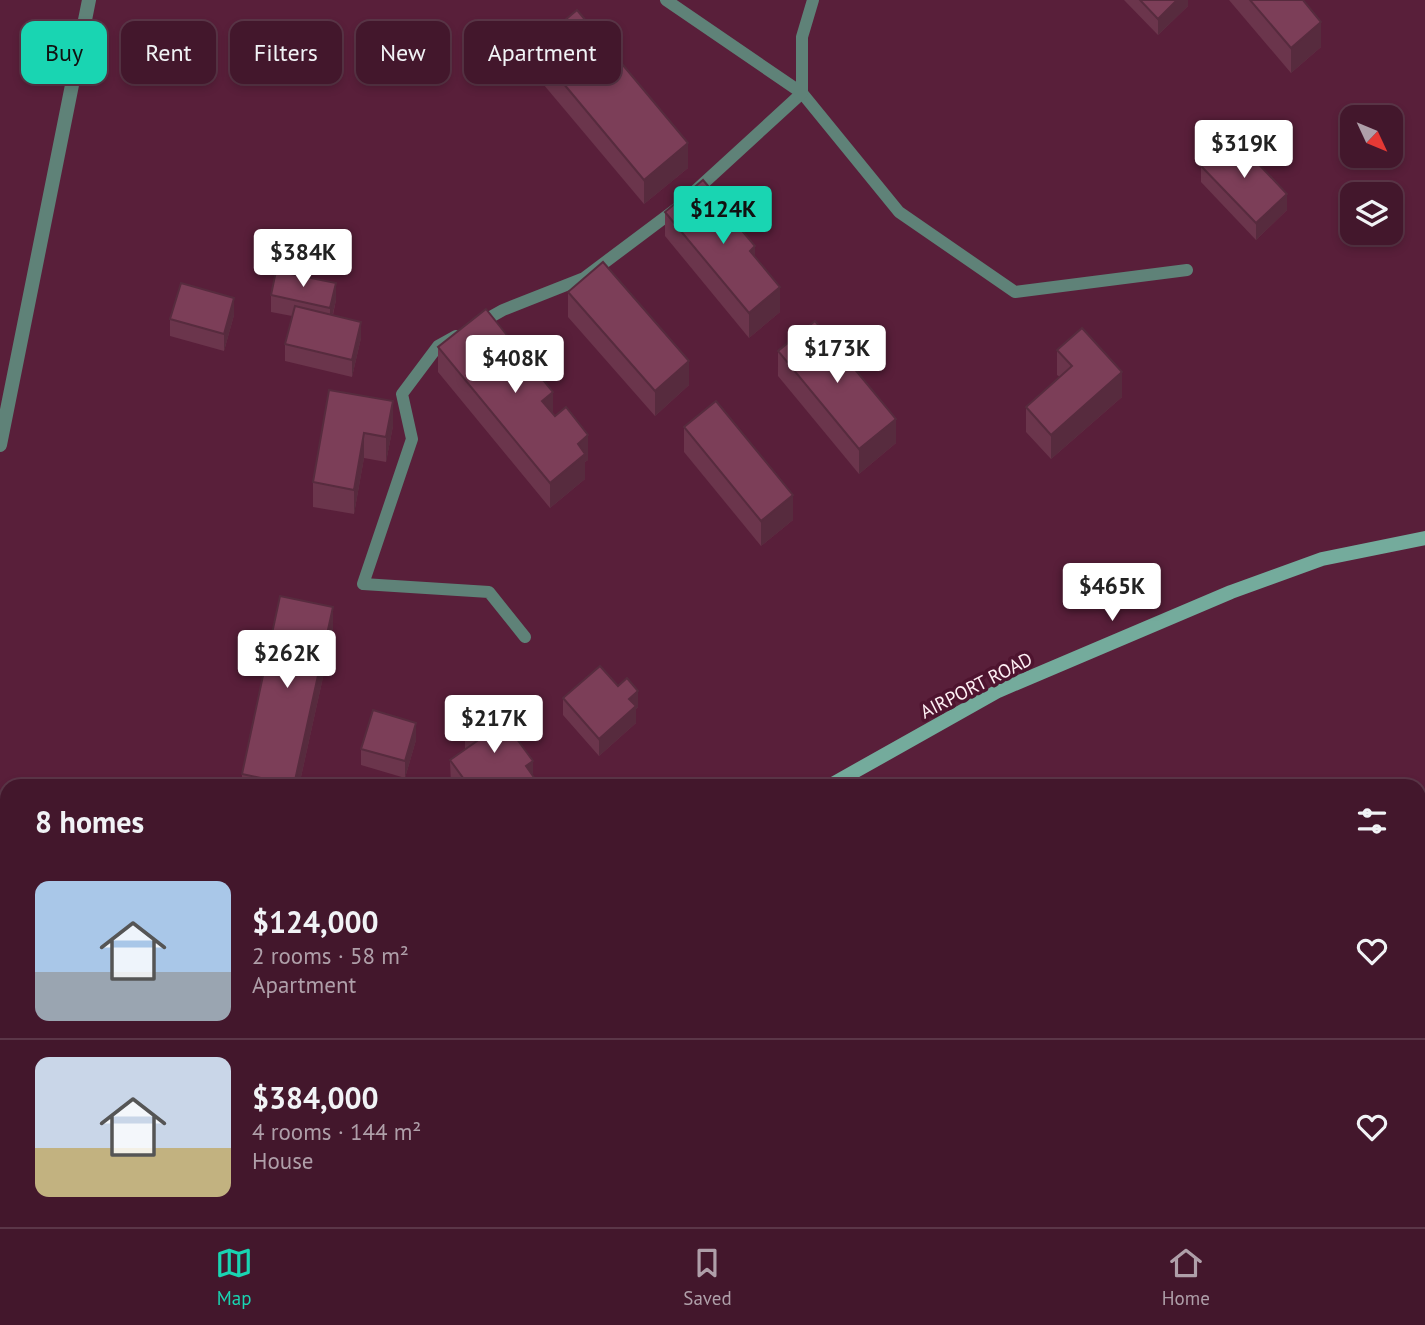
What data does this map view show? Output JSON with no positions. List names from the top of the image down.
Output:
{
  "streets": {
    "main road": ["AIRPORT ROAD"]
  },
  "north": "bottom right",
  "page": {
    "chip": [
      "Buy",
      "Rent",
      "Filters",
      "New",
      "Apartment"
    ],
    "price": [
      "$319K",
      "$124K",
      "$384K",
      "$173K",
      "$408K",
      "$465K",
      "$262K",
      "$217K"
    ],
    "heading": "8 homes",
    "list": [
      {
        "name": "$124,000",
        "note": "2 rooms · 58 m² · Apartment"
      },
      {
        "name": "$384,000",
        "note": "4 rooms · 144 m² · House"
      }
    ],
    "tabs": ["Map", "Saved", "Home"]
  }
}
